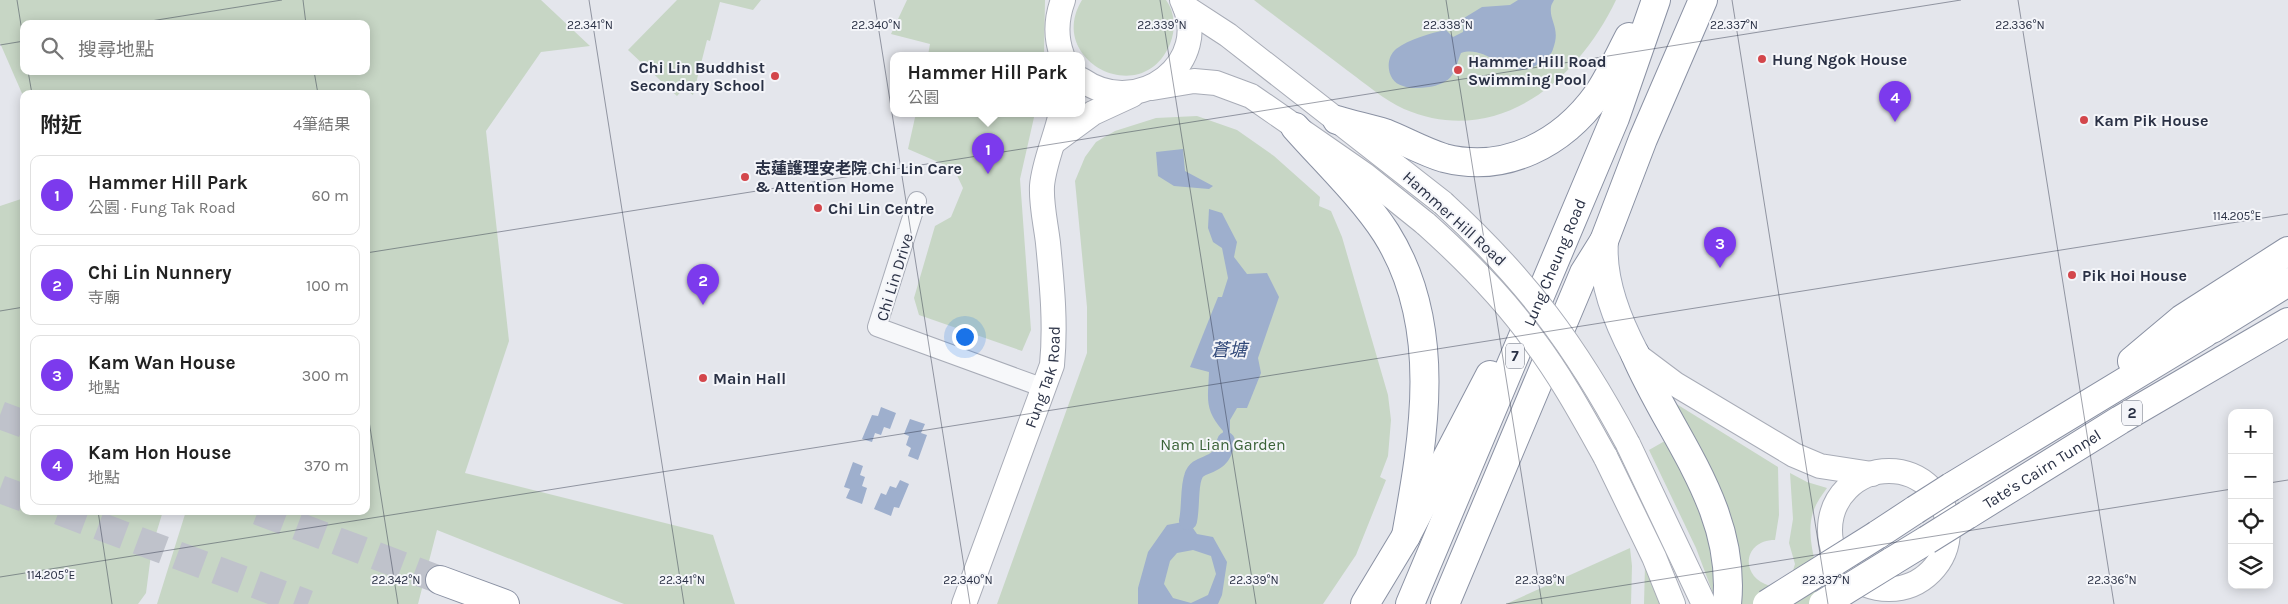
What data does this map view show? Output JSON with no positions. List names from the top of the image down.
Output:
{
  "streets": {
    "main road": [
      "Hammer Hill Road",
      "Lung Cheung Road",
      "7",
      "Fung Tak Road",
      "2",
      "Tate's Cairn Tunnel"
    ],
    "street": ["Chi Lin Drive"]
  },
  "crossings": [
    ["Chi Lin Drive", "Fung Tak Road"]
  ],
  "water": ["蒼塘"],
  "parks": ["Nam Lian Garden"],
  "places": [
    "Hung Ngok House",
    "Hammer Hill Road Swimming Pool",
    "Chi Lin Buddhist Secondary School",
    "Kam Pik House",
    "志蓮護理安老院 Chi Lin Care & Attention Home",
    "Chi Lin Centre",
    "Pik Hoi House",
    "Main Hall"
  ],
  "page": {
    "search": "搜尋地點",
    "popup": ["Hammer Hill Park", "公園"],
    "pins": [
      "4",
      "1",
      "3",
      "2"
    ],
    "heading": ["附近", "4筆結果"],
    "list": [
      {
        "mark": "1",
        "name": "Hammer Hill Park",
        "note": "公園 · Fung Tak Road",
        "value": "60 m"
      },
      {
        "mark": "2",
        "name": "Chi Lin Nunnery",
        "note": "寺廟",
        "value": "100 m"
      },
      {
        "mark": "3",
        "name": "Kam Wan House",
        "note": "地點",
        "value": "300 m"
      },
      {
        "mark": "4",
        "name": "Kam Hon House",
        "note": "地點",
        "value": "370 m"
      }
    ],
    "map_buttons": ["+", "−"]
  },
  "coordinates": [
    "22.341°N",
    "22.339°N",
    "22.338°N",
    "22.337°N",
    "22.336°N",
    "22.340°N",
    "114.205°E",
    "22.342°N"
  ]
}
